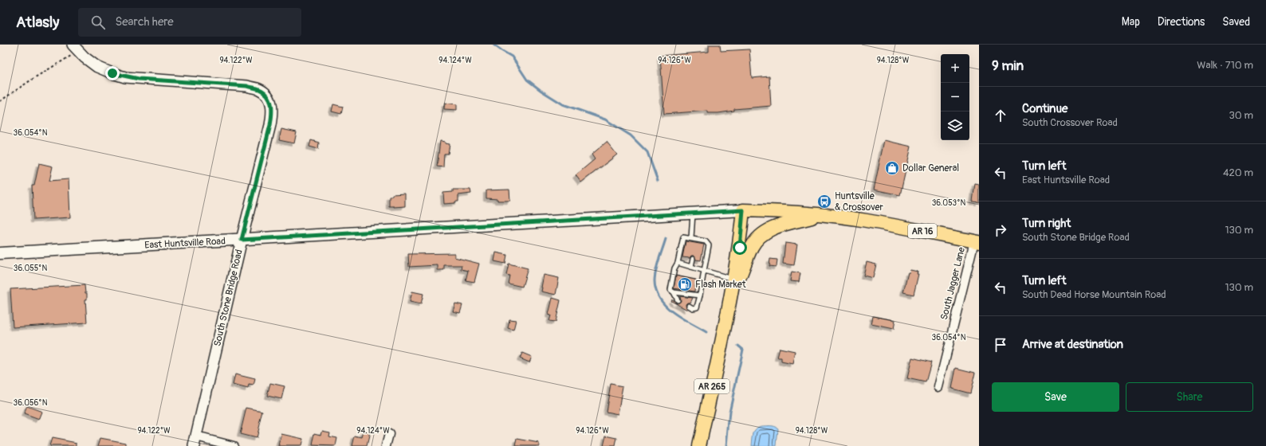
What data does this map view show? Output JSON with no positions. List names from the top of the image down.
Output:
{
  "streets": {
    "main road": ["AR 16", "East Huntsville Road", "AR 265"],
    "street": ["South Jagger Lane", "South Stone Bridge Road"]
  },
  "crossings": [
    ["East Huntsville Road", "South Jagger Lane"],
    ["East Huntsville Road", "South Stone Bridge Road"],
    ["East Huntsville Road", "AR 265"]
  ],
  "places": {
    "shop": ["Dollar General"],
    "bus stop": ["Huntsville & Crossover"],
    "fuel station": ["Flash Market"]
  },
  "page": {
    "header": "Atlasly",
    "search": "Search here",
    "nav": ["Map", "Directions", "Saved"],
    "heading": ["9 min", "Walk · 710 m"],
    "map_buttons": ["+", "−"],
    "list": [
      ["Continue", "South Crossover Road", "30 m"],
      ["Turn left", "East Huntsville Road", "420 m"],
      ["Turn right", "South Stone Bridge Road", "130 m"],
      ["Turn left", "South Dead Horse Mountain Road", "130 m"],
      "Arrive at destination"
    ],
    "buttons": ["Save", "Share"]
  },
  "coordinates": [
    "94.122°W",
    "94.124°W",
    "94.126°W",
    "94.128°W",
    "36.054°N",
    "36.053°N",
    "36.055°N",
    "36.056°N"
  ]
}
